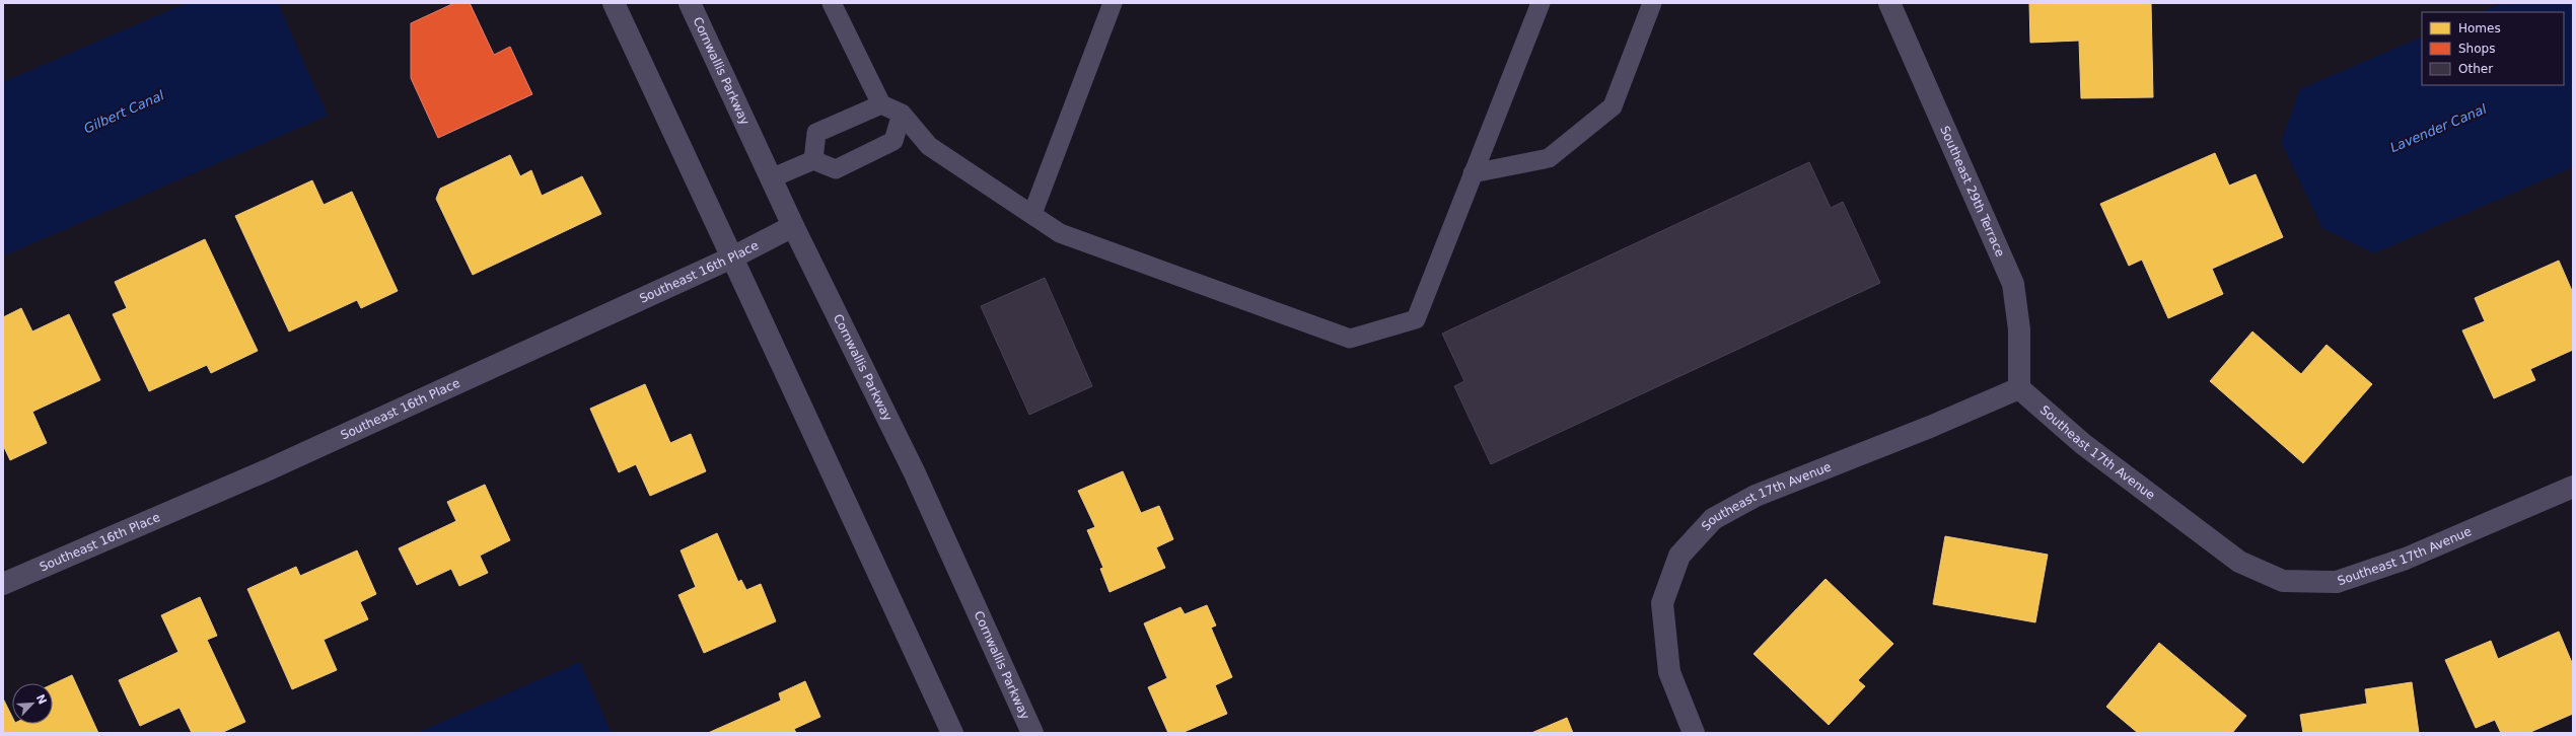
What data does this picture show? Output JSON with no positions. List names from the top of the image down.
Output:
{
  "streets": {
    "street": [
      "Cornwallis Parkway",
      "Southeast 29th Terrace",
      "Southeast 16th Place",
      "Southeast 17th Avenue"
    ]
  },
  "crossings": [
    ["Cornwallis Parkway", "Southeast 16th Place"],
    ["Southeast 29th Terrace", "Southeast 17th Avenue"]
  ],
  "water": ["Gilbert Canal", "Lavender Canal"],
  "legend": ["Homes", "Shops", "Other"],
  "north": "top right"
}
